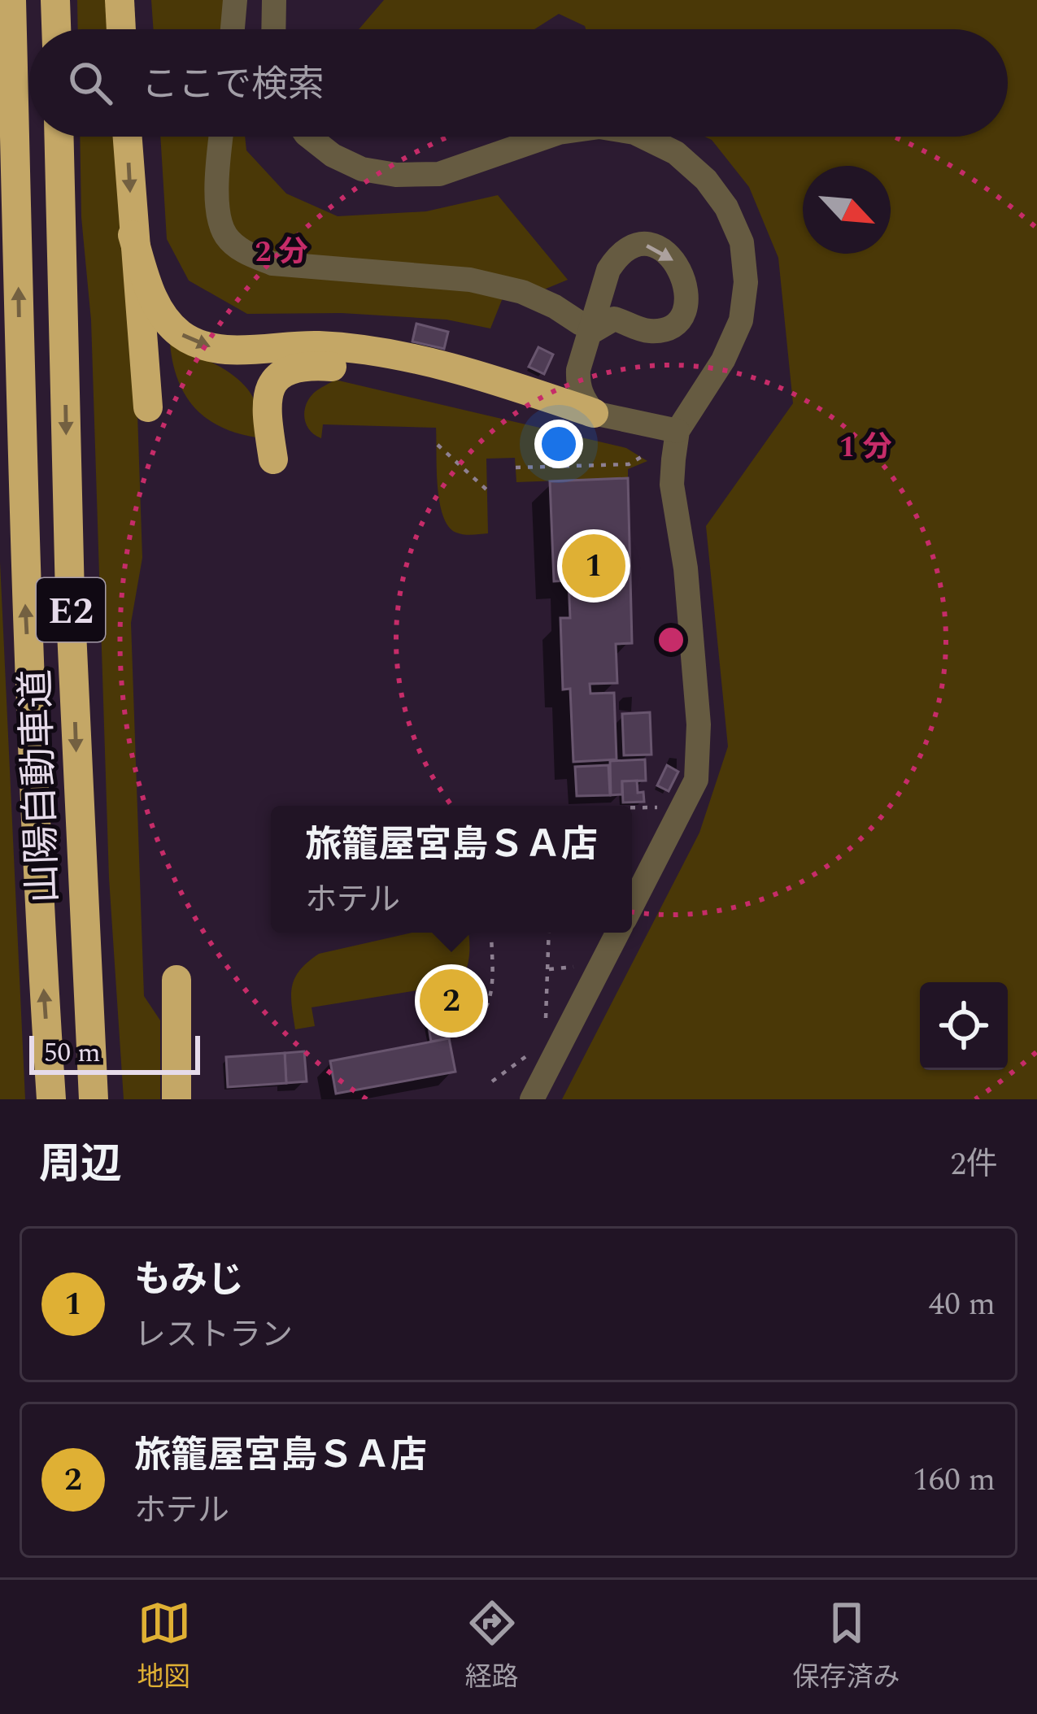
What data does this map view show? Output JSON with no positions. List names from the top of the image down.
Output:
{
  "streets": {
    "highway": ["E2", "山陽自動車道"]
  },
  "scale_bar": "50 m",
  "north": "bottom right",
  "page": {
    "search": "ここで検索",
    "pins": ["1", "2"],
    "popup": ["旅籠屋宮島ＳＡ店", "ホテル"],
    "scale": "50 m",
    "heading": ["周辺", "2件"],
    "list": [
      {
        "mark": "1",
        "name": "もみじ",
        "note": "レストラン",
        "value": "40 m"
      },
      {
        "mark": "2",
        "name": "旅籠屋宮島ＳＡ店",
        "note": "ホテル",
        "value": "160 m"
      }
    ],
    "nav": ["地図", "経路", "保存済み"]
  },
  "rings": ["2 分", "1 分"]
}
